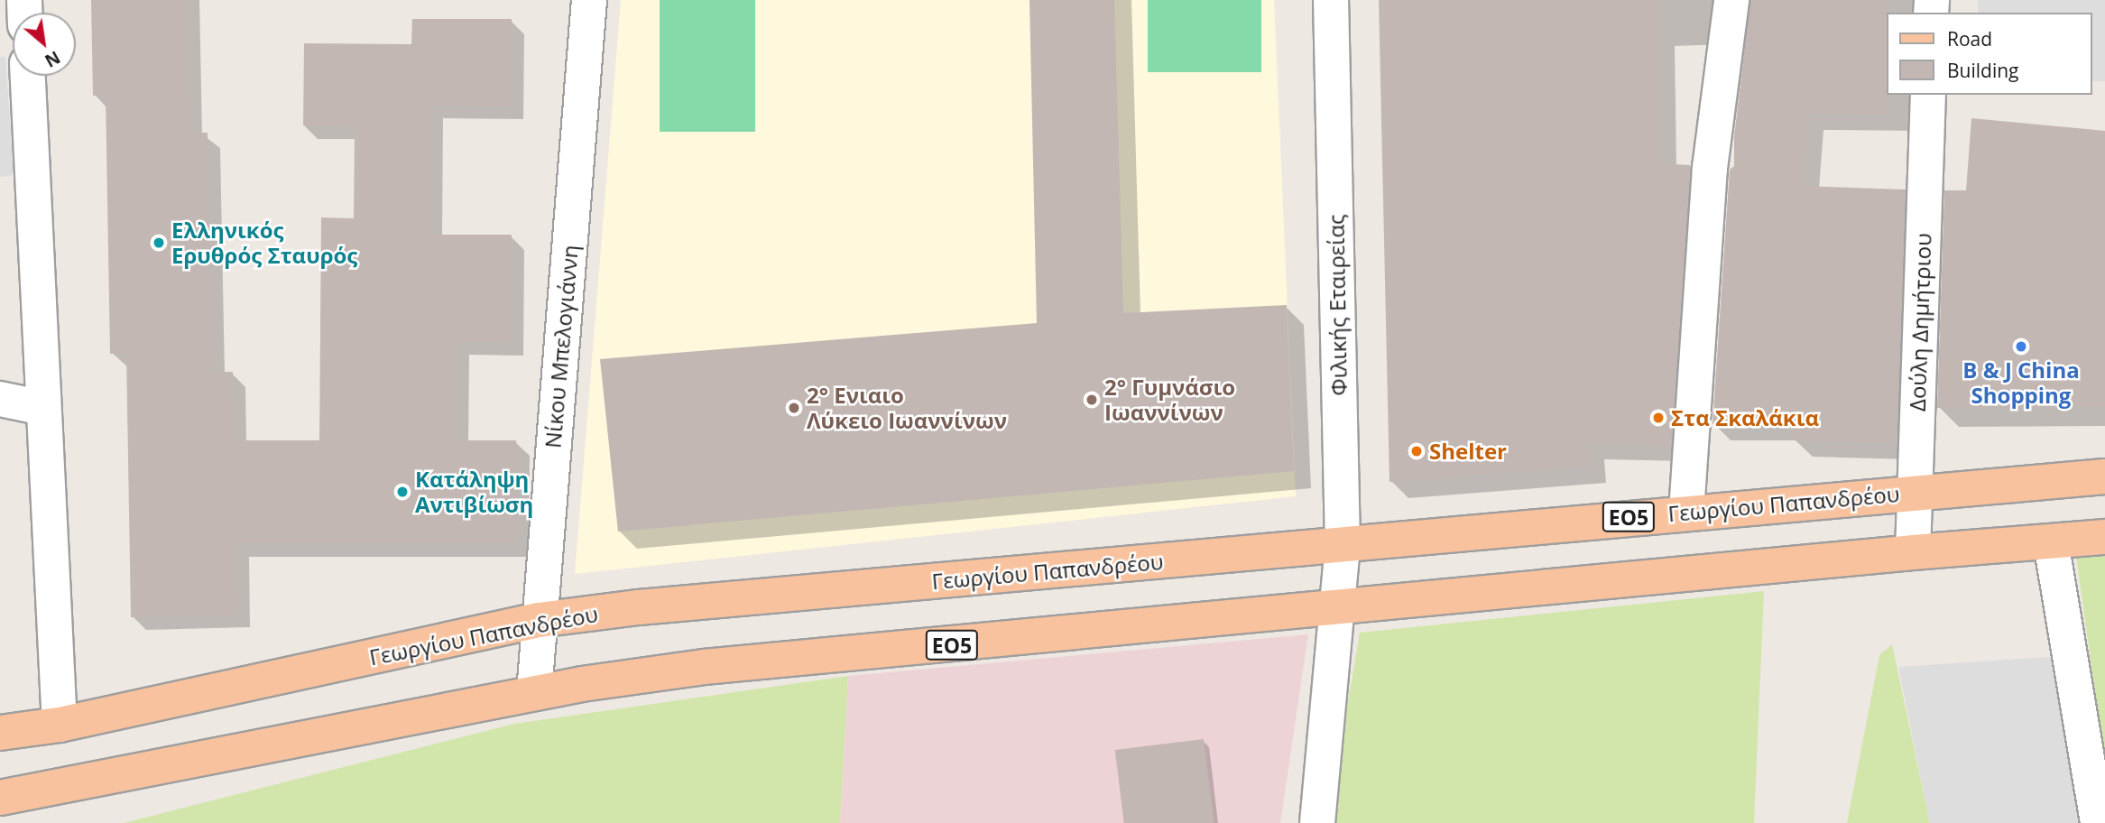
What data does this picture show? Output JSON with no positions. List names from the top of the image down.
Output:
{
  "streets": {
    "main road": ["Γεωργίου Παπανδρέου", "ΕΟ5"],
    "street": ["Φιλικής Εταιρείας", "Δούλη Δημήτριου", "Νίκου Μπελογιάννη"]
  },
  "crossings": [
    ["Φιλικής Εταιρείας", "Γεωργίου Παπανδρέου"],
    ["Φιλικής Εταιρείας", "ΕΟ5"],
    ["Δούλη Δημήτριου", "Γεωργίου Παπανδρέου"],
    ["Δούλη Δημήτριου", "ΕΟ5"],
    ["Νίκου Μπελογιάννη", "Γεωργίου Παπανδρέου"],
    ["Νίκου Μπελογιάννη", "ΕΟ5"]
  ],
  "places": [
    "Ελληνικός Ερυθρός Σταυρός",
    "B & J China Shopping",
    "2° Γυμνάσιο Ιωαννίνων",
    "2° Ενιαιο Λύκειο Ιωαννίνων",
    "Στα Σκαλάκια",
    "Shelter",
    "Κατάληψη Αντιβίωση"
  ],
  "legend": ["Road", "Building"],
  "north": "bottom right"
}
